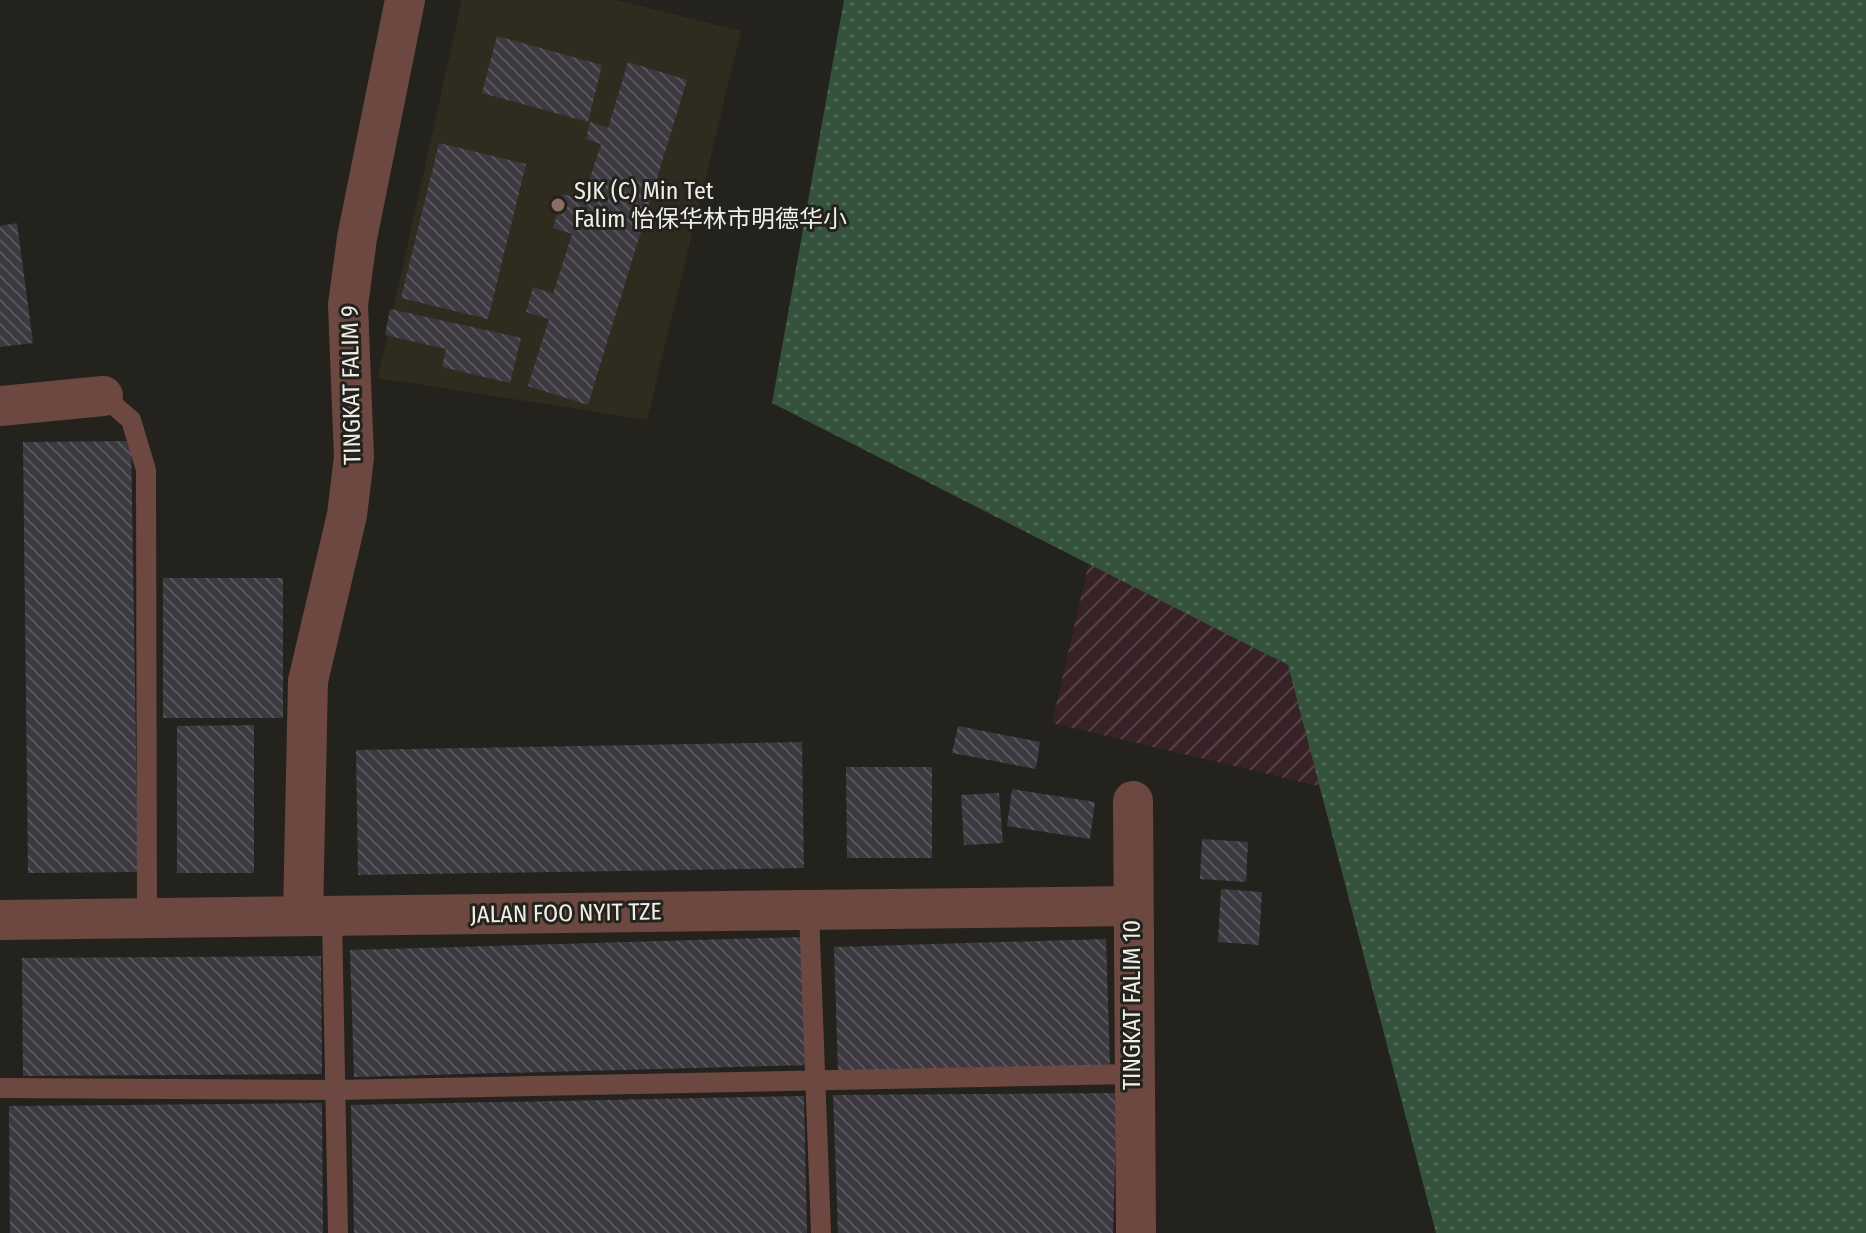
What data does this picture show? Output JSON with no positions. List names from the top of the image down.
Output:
{
  "streets": {
    "street": ["TINGKAT FALIM 9", "JALAN FOO NYIT TZE", "TINGKAT FALIM 10"]
  },
  "crossings": [
    ["TINGKAT FALIM 9", "JALAN FOO NYIT TZE"],
    ["JALAN FOO NYIT TZE", "TINGKAT FALIM 10"]
  ],
  "places": ["SJK (C) Min Tet Falim 怡保华林市明德华小"]
}
